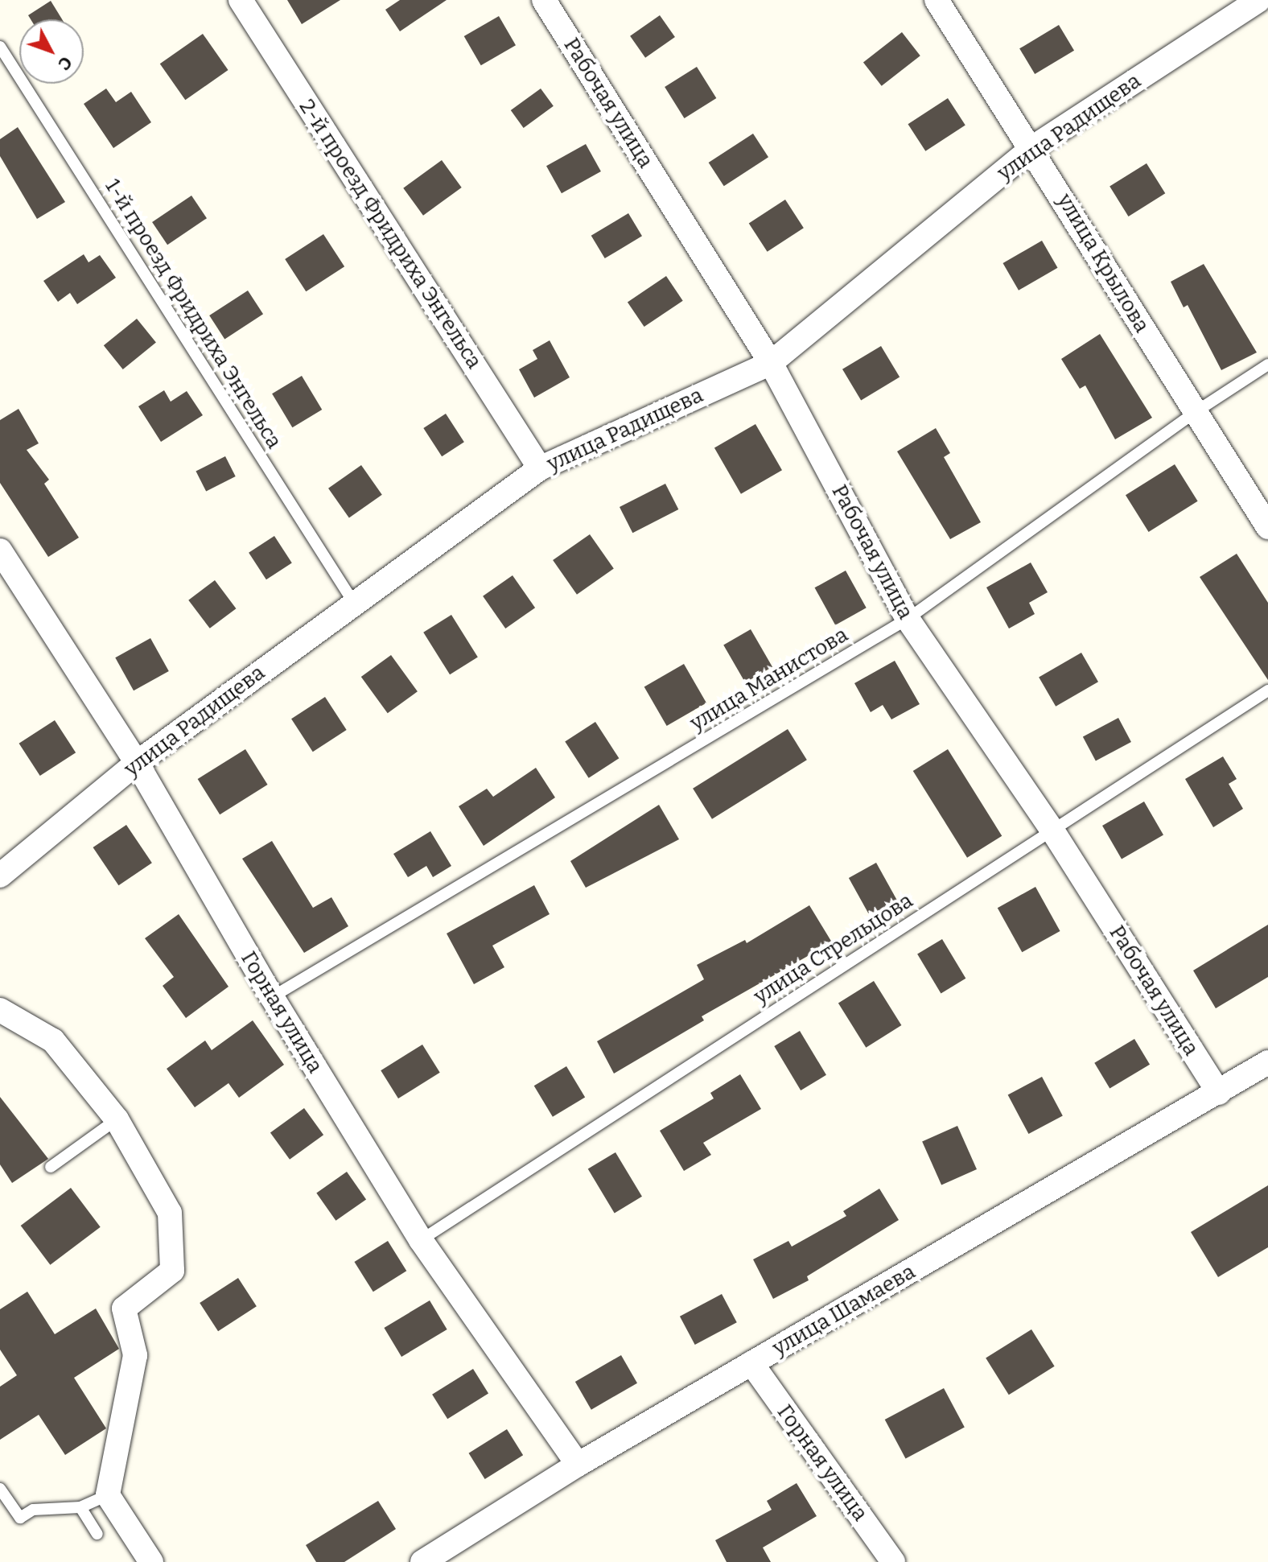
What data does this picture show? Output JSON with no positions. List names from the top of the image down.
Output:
{
  "streets": {
    "street": [
      "Рабочая улица",
      "улица Радищева",
      "2-й проезд Фридриха Энгельса",
      "улица Крылова",
      "Горная улица",
      "улица Шамаева"
    ],
    "lane": ["1-й проезд Фридриха Энгельса", "улица Манистова", "улица Стрельцова"]
  },
  "crossings": [
    ["Рабочая улица", "улица Радищева"],
    ["Рабочая улица", "улица Манистова"],
    ["Рабочая улица", "улица Стрельцова"],
    ["Рабочая улица", "улица Шамаева"],
    ["улица Радищева", "2-й проезд Фридриха Энгельса"],
    ["улица Радищева", "улица Крылова"],
    ["улица Радищева", "1-й проезд Фридриха Энгельса"],
    ["улица Радищева", "Горная улица"],
    ["улица Крылова", "улица Манистова"],
    ["улица Манистова", "Горная улица"],
    ["улица Стрельцова", "Горная улица"],
    ["Горная улица", "улица Шамаева"]
  ],
  "north": "bottom right"
}
